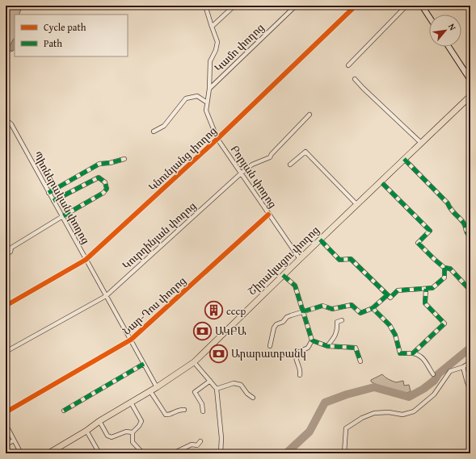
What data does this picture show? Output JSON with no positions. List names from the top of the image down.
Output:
{
  "streets": {
    "main road": ["Շիրակացու փողոց"],
    "street": [
      "Կամո փողոց",
      "Կնունյանց փողոց",
      "Բորյան փողոց",
      "Պիոներական փողոց",
      "Կուրղինյան փողոց",
      "Նար-Դոս փողոց"
    ]
  },
  "crossings": [
    ["Կամո փողոց", "Բորյան փողոց"],
    ["Կնունյանց փողոց", "Բորյան փողոց"],
    ["Կնունյանց փողոց", "Պիոներական փողոց"],
    ["Բորյան փողոց", "Կուրղինյան փողոց"],
    ["Բորյան փողոց", "Շիրակացու փողոց"],
    ["Բորյան փողոց", "Նար-Դոս փողոց"],
    ["Պիոներական փողոց", "Կուրղինյան փողոց"],
    ["Պիոներական փողոց", "Շիրակացու փողոց"],
    ["Պիոներական փողոց", "Նար-Դոս փողոց"]
  ],
  "places": {
    "building": ["ссср"],
    "bank": ["ԱԿԲԱ", "Արարատբանկ"]
  },
  "legend": ["Cycle path", "Path"],
  "north": "top right"
}
